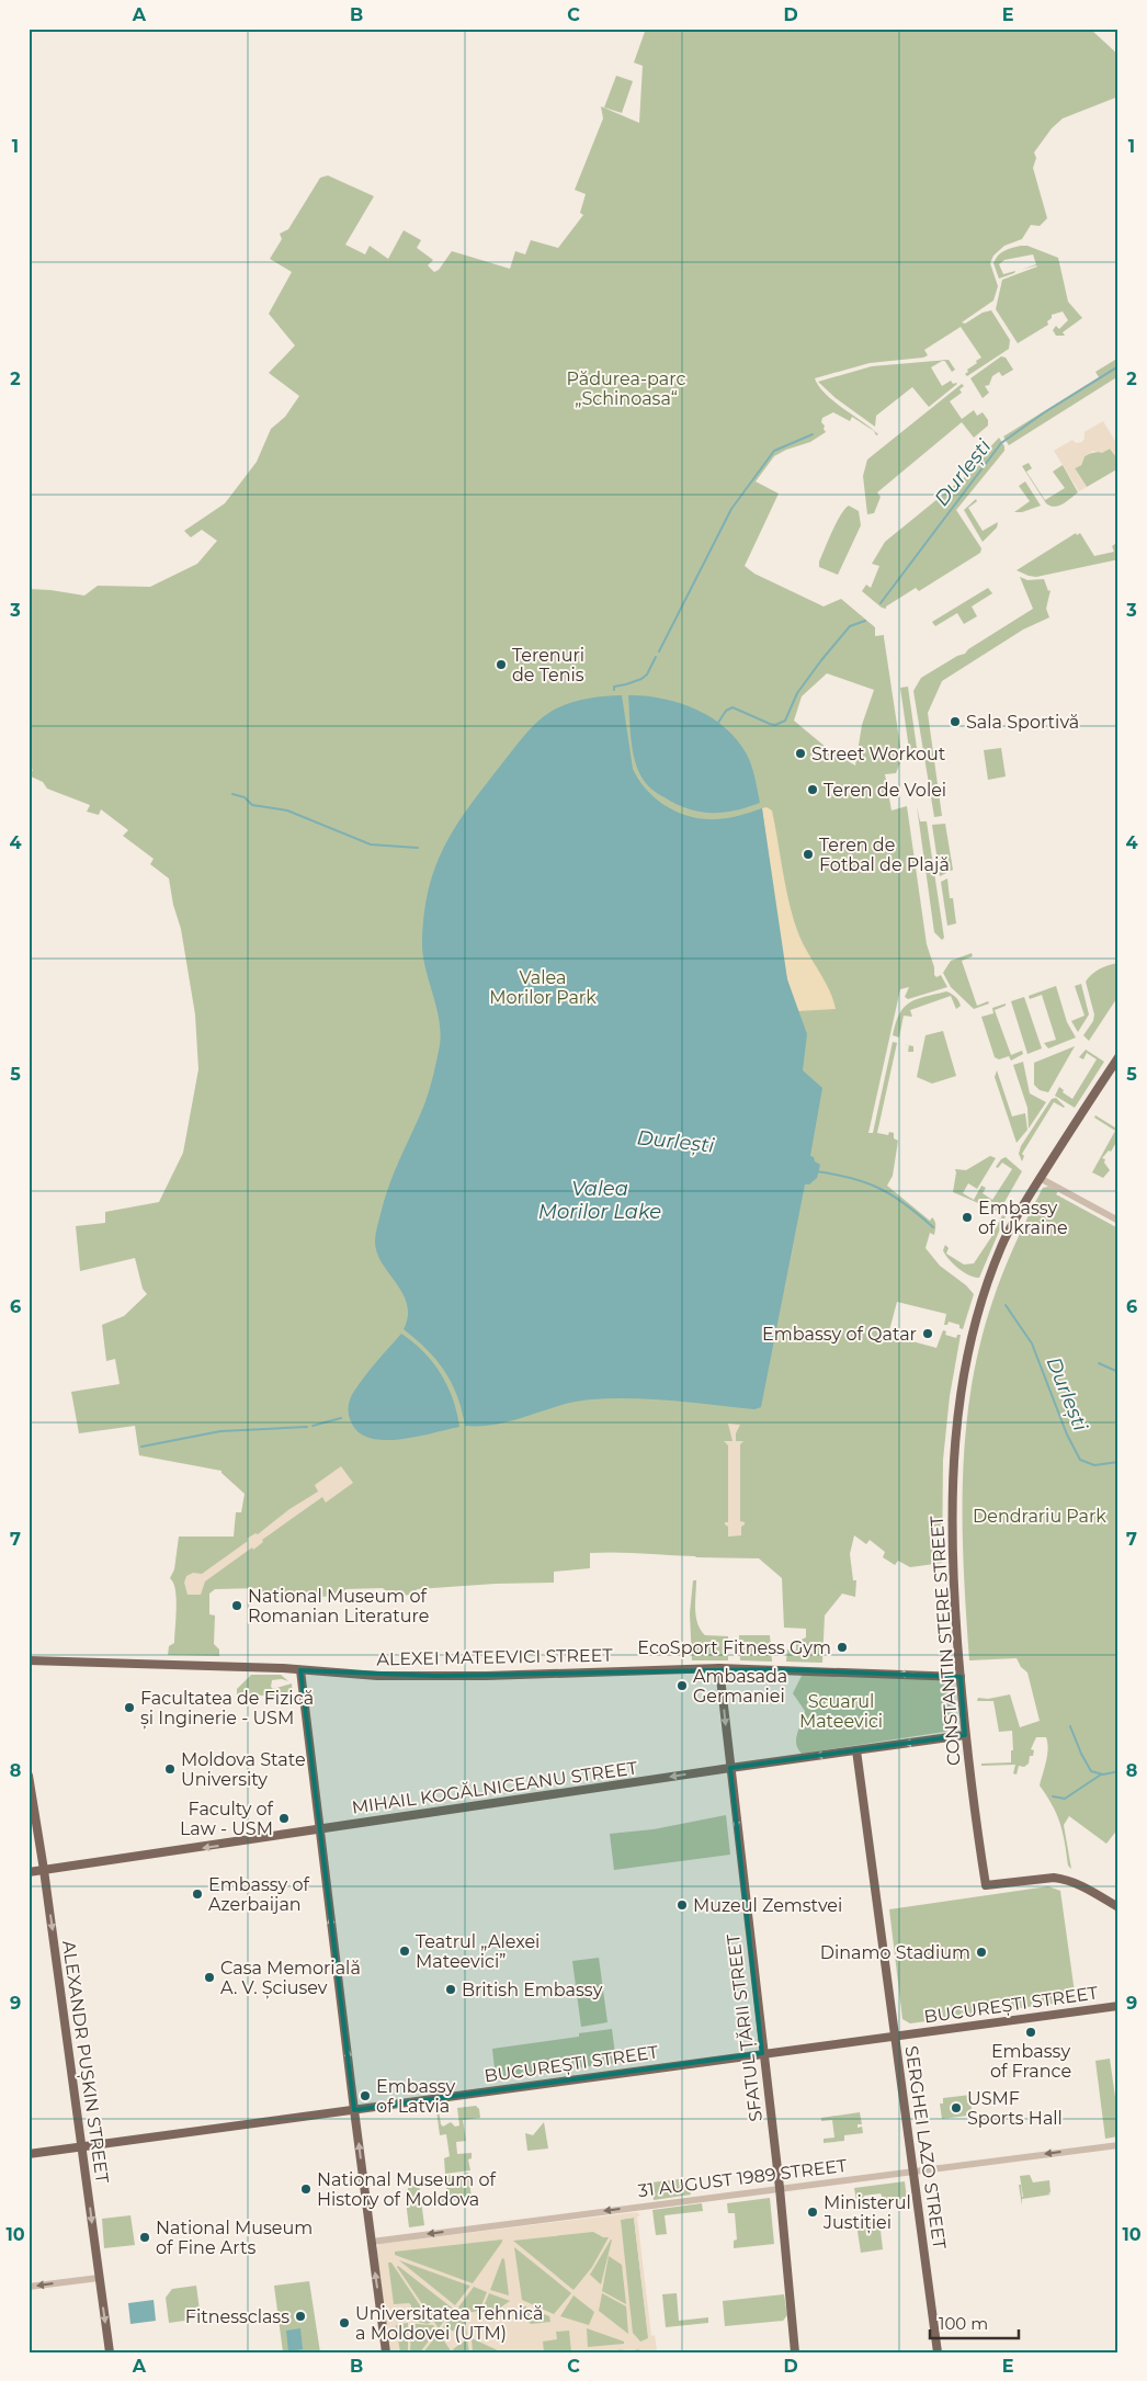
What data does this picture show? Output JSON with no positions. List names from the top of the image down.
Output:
{
  "streets": {
    "main road": [
      "CONSTANTIN STERE STREET",
      "ALEXEI MATEEVICI STREET",
      "MIHAIL KOGĂLNICEANU STREET",
      "BUCUREȘTI STREET",
      "SFATUL ȚĂRII STREET",
      "ALEXANDR PUȘKIN STREET",
      "SERGHEI LAZO STREET"
    ],
    "street": ["31 AUGUST 1989 STREET"]
  },
  "crossings": [
    ["CONSTANTIN STERE STREET", "ALEXEI MATEEVICI STREET"],
    ["CONSTANTIN STERE STREET", "MIHAIL KOGĂLNICEANU STREET"],
    ["ALEXEI MATEEVICI STREET", "SFATUL ȚĂRII STREET"],
    ["MIHAIL KOGĂLNICEANU STREET", "SFATUL ȚĂRII STREET"],
    ["MIHAIL KOGĂLNICEANU STREET", "ALEXANDR PUȘKIN STREET"],
    ["MIHAIL KOGĂLNICEANU STREET", "SERGHEI LAZO STREET"],
    ["BUCUREȘTI STREET", "SFATUL ȚĂRII STREET"],
    ["BUCUREȘTI STREET", "ALEXANDR PUȘKIN STREET"],
    ["BUCUREȘTI STREET", "SERGHEI LAZO STREET"],
    ["SFATUL ȚĂRII STREET", "31 AUGUST 1989 STREET"],
    ["SERGHEI LAZO STREET", "31 AUGUST 1989 STREET"]
  ],
  "one_way": [
    "MIHAIL KOGĂLNICEANU STREET",
    "SFATUL ȚĂRII STREET",
    "ALEXANDR PUȘKIN STREET",
    "31 AUGUST 1989 STREET"
  ],
  "water": ["Durlești", "Valea Morilor Lake"],
  "parks": [
    "Pădurea-parc „Schinoasa“",
    "Valea Morilor Park",
    "Dendrariu Park",
    "Scuarul Mateevici"
  ],
  "places": [
    "Terenuri de Tenis",
    "Sala Sportivă",
    "Street Workout",
    "Teren de Volei",
    "Teren de Fotbal de Plajă",
    "Embassy of Ukraine",
    "Embassy of Qatar",
    "National Museum of Romanian Literature",
    "EcoSport Fitness Gym",
    "Ambasada Germaniei",
    "Facultatea de Fizică și Inginerie - USM",
    "Moldova State University",
    "Faculty of Law - USM",
    "Embassy of Azerbaijan",
    "Muzeul Zemstvei",
    "Teatrul „Alexei Mateevici”",
    "Dinamo Stadium",
    "Casa Memorială A. V. Șciusev",
    "British Embassy",
    "Embassy of France",
    "Embassy of Latvia",
    "USMF Sports Hall",
    "National Museum of History of Moldova",
    "Ministerul Justiției",
    "National Museum of Fine Arts",
    "Fitnessclass",
    "Universitatea Tehnică a Moldovei (UTM)"
  ],
  "scale_bar": "100 m",
  "grid": {
    "columns": [
      "A",
      "B",
      "C",
      "D",
      "E"
    ],
    "rows": [
      "1",
      "2",
      "3",
      "4",
      "5",
      "6",
      "7",
      "8",
      "9",
      "10"
    ]
  }
}
